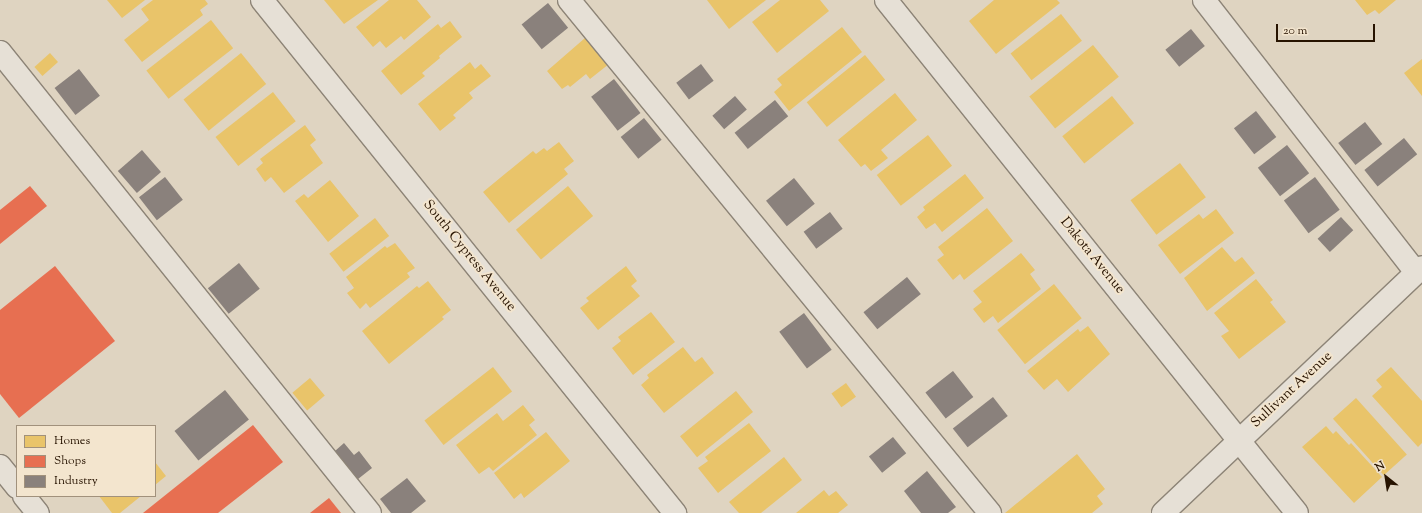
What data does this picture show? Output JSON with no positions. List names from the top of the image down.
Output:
{
  "streets": {
    "street": ["South Cypress Avenue", "Dakota Avenue", "Sullivant Avenue"]
  },
  "crossings": [
    ["Dakota Avenue", "Sullivant Avenue"]
  ],
  "legend": ["Homes", "Shops", "Industry"],
  "scale_bar": "20 m",
  "north": "top left"
}
